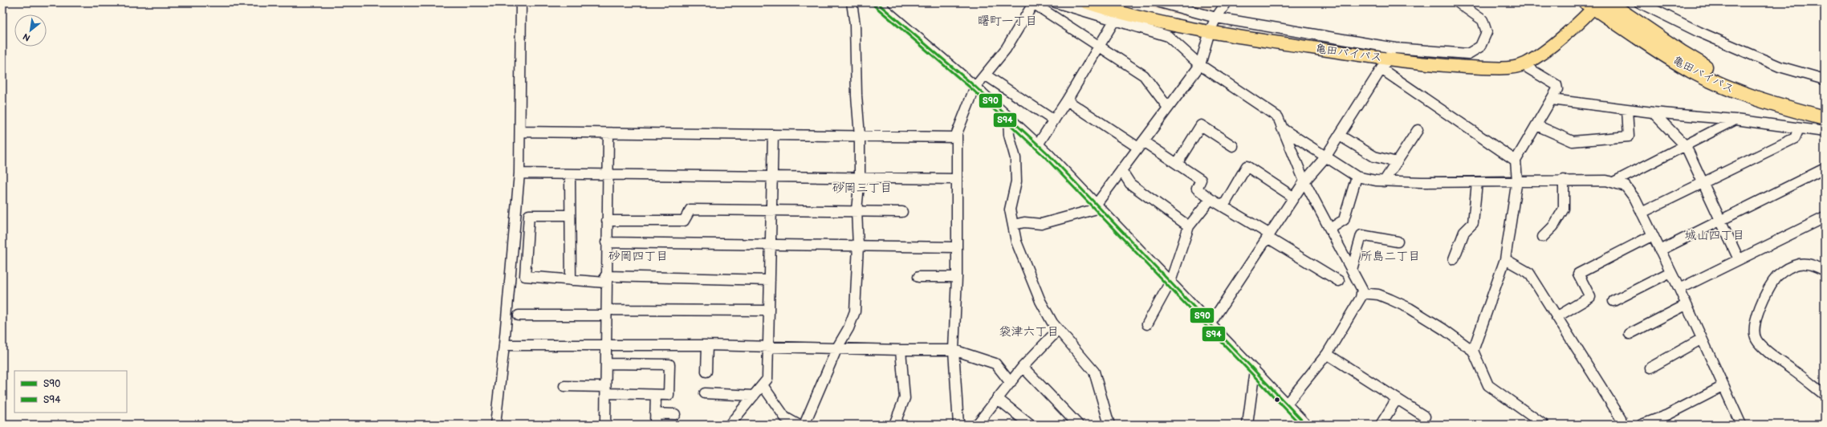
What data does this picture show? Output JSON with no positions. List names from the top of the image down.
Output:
{
  "streets": {
    "highway": ["亀田バイパス"]
  },
  "districts": [
    "曙町一丁目",
    "砂岡三丁目",
    "城山四丁目",
    "砂岡四丁目",
    "所島二丁目",
    "袋津六丁目"
  ],
  "lines": ["transit line S90", "transit line S94"],
  "legend": ["S90", "S94"],
  "north": "bottom left"
}
